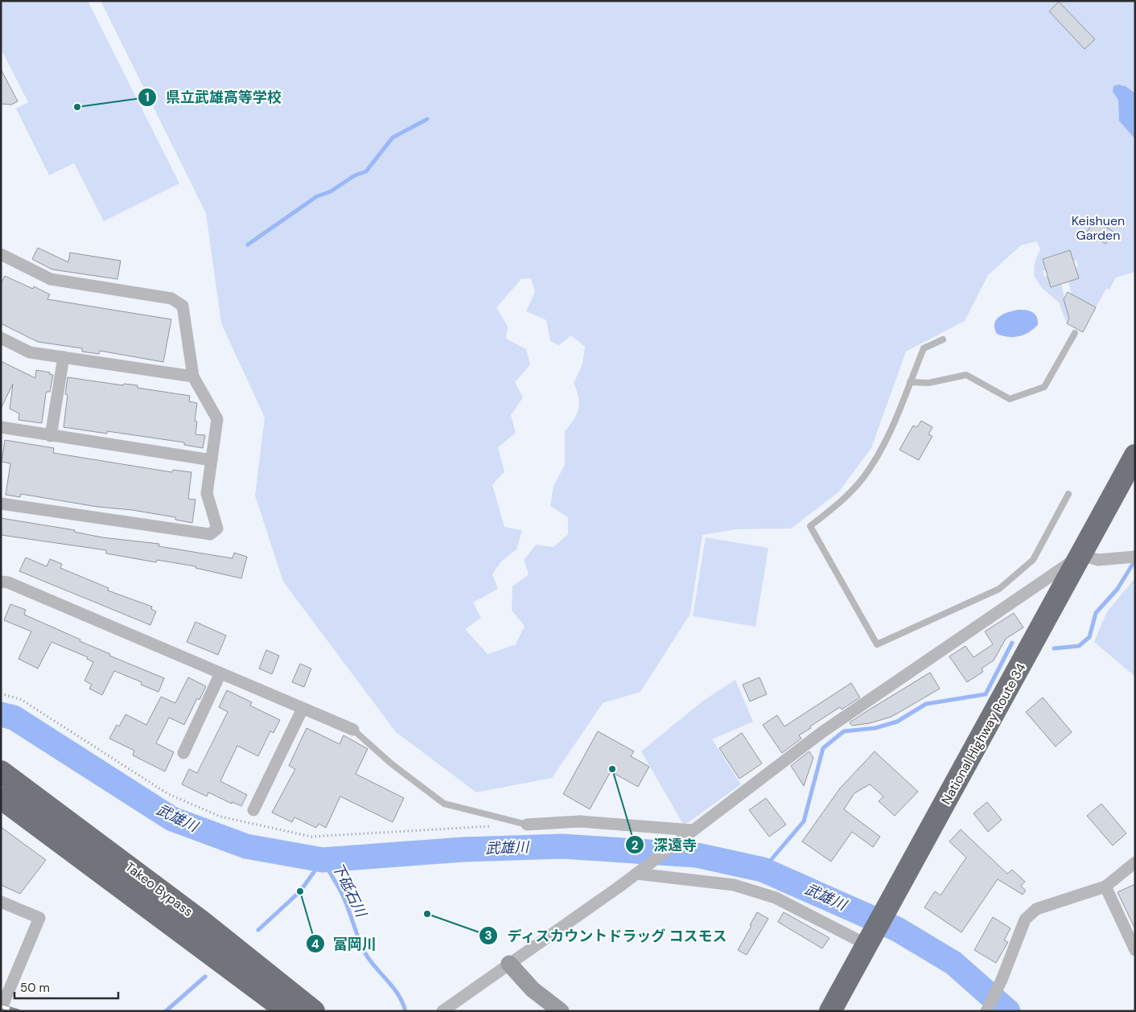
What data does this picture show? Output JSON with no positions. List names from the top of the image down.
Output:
{
  "streets": {
    "highway": ["National Highway Route 34", "Takeo Bypass"]
  },
  "water": ["武雄川", "下砥石川"],
  "parks": ["Keishuen Garden"],
  "places": [
    "県立武雄高等学校",
    "深遠寺",
    "富岡川",
    "ディスカウントドラッグ コスモス"
  ],
  "scale_bar": "50 m"
}
